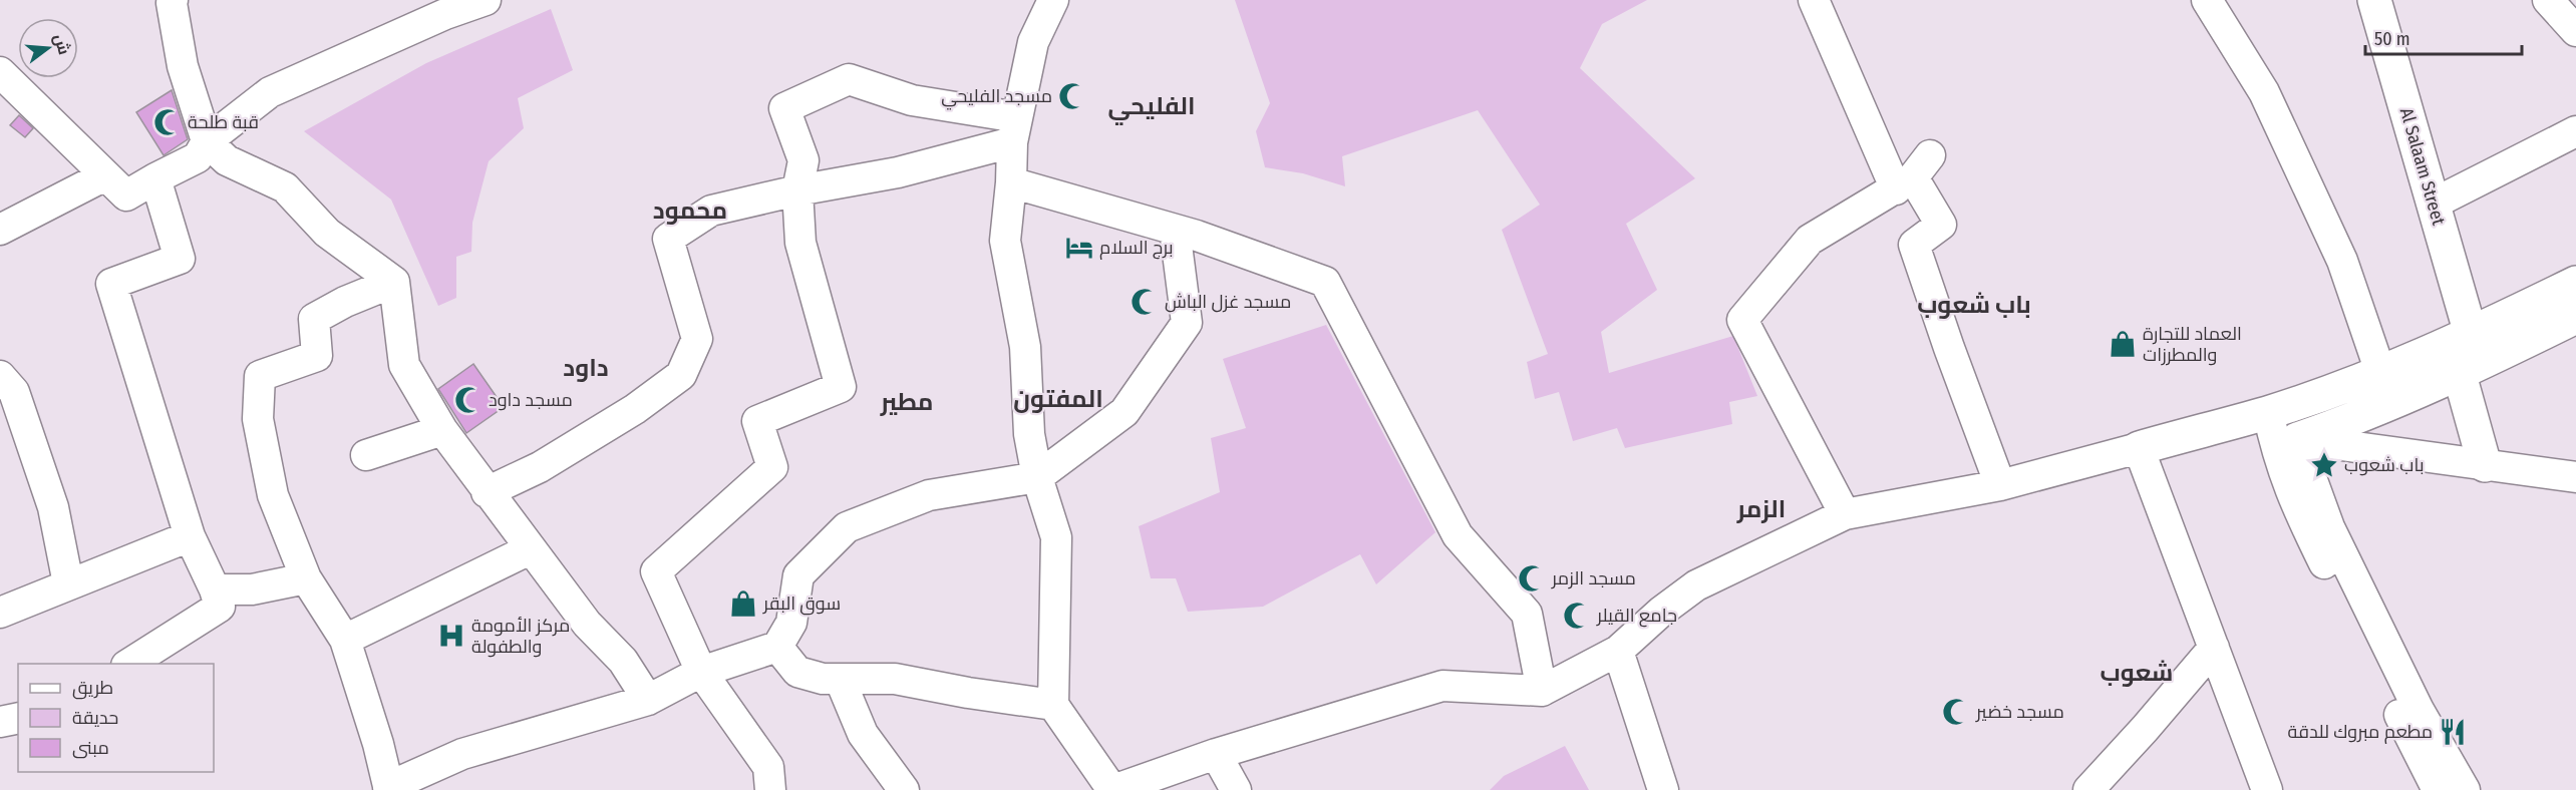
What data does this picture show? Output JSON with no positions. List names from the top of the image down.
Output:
{
  "streets": {
    "main road": ["Al Salaam Street"]
  },
  "districts": [
    "الفليحي",
    "محمود",
    "باب شعوب",
    "داود",
    "المفتون",
    "مطير",
    "الزمر",
    "شعوب"
  ],
  "places": {
    "mosque": [
      "مسجد الفليحي",
      "قبة طلحة",
      "مسجد غزل الباش",
      "مسجد داود",
      "مسجد الزمر",
      "جامع القيلر",
      "مسجد خضير"
    ],
    "hotel": ["برج السلام"],
    "shop": ["العماد للتجارة والمطرزات", "سوق البقر"],
    "place": ["باب شعوب"],
    "hospital": ["مركز الأمومة والطفولة"],
    "restaurant": ["مطعم مبروك للدقة"]
  },
  "legend": ["طريق", "حديقة", "مبنى"],
  "scale_bar": "50 m",
  "north": "right"
}
